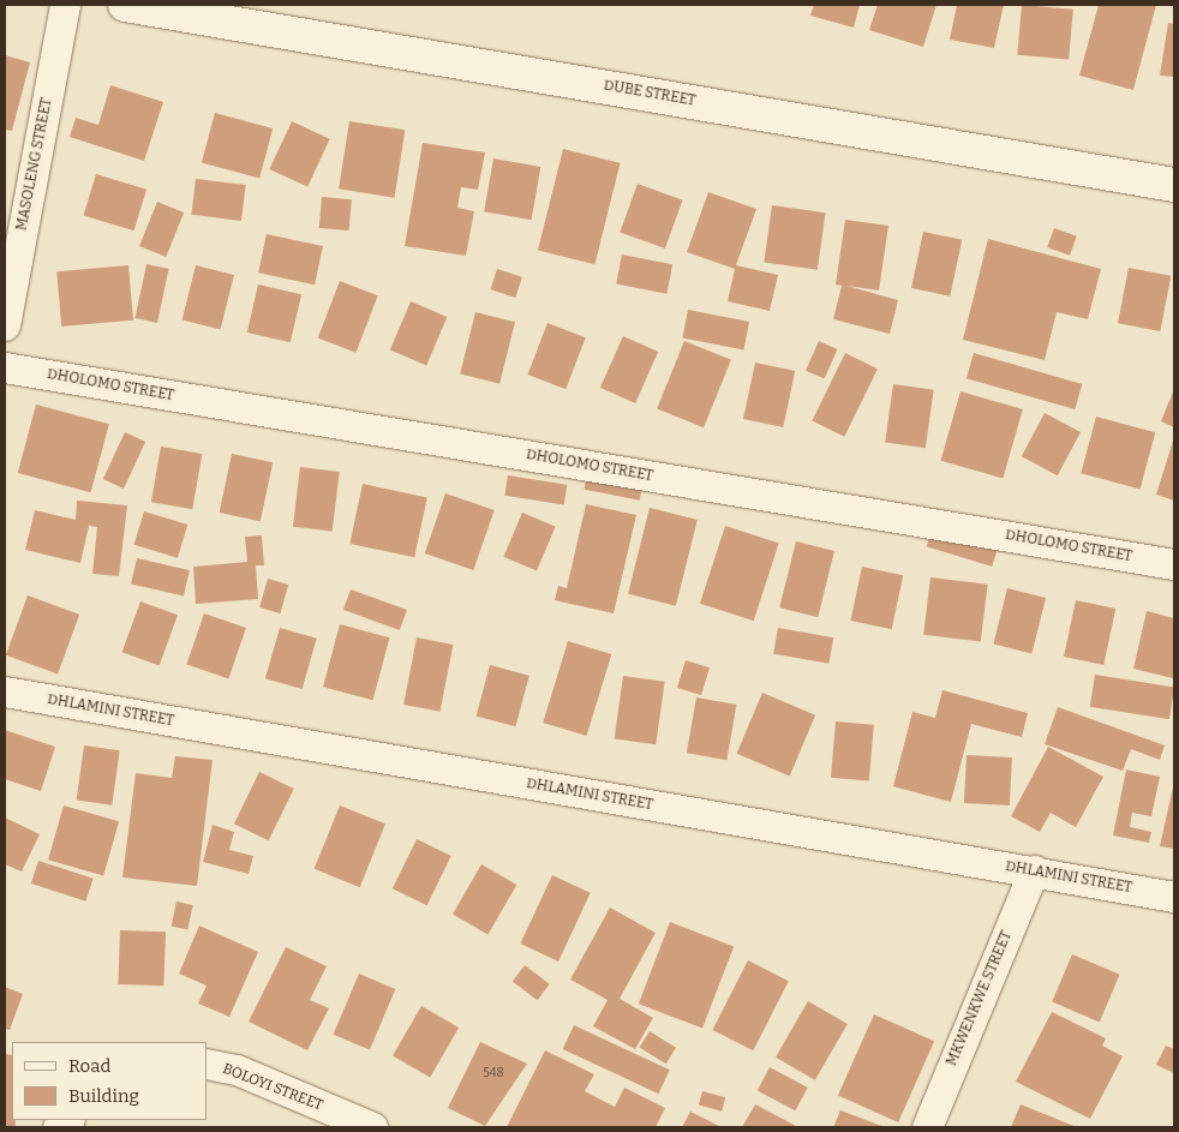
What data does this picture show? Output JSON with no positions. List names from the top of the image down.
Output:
{
  "streets": {
    "street": [
      "DUBE STREET",
      "MASOLENG STREET",
      "DHOLOMO STREET",
      "DHLAMINI STREET",
      "MKWENKWE STREET",
      "BOLOYI STREET"
    ]
  },
  "crossings": [
    ["DHLAMINI STREET", "MKWENKWE STREET"]
  ],
  "house_numbers": ["548"],
  "legend": ["Road", "Building"]
}
